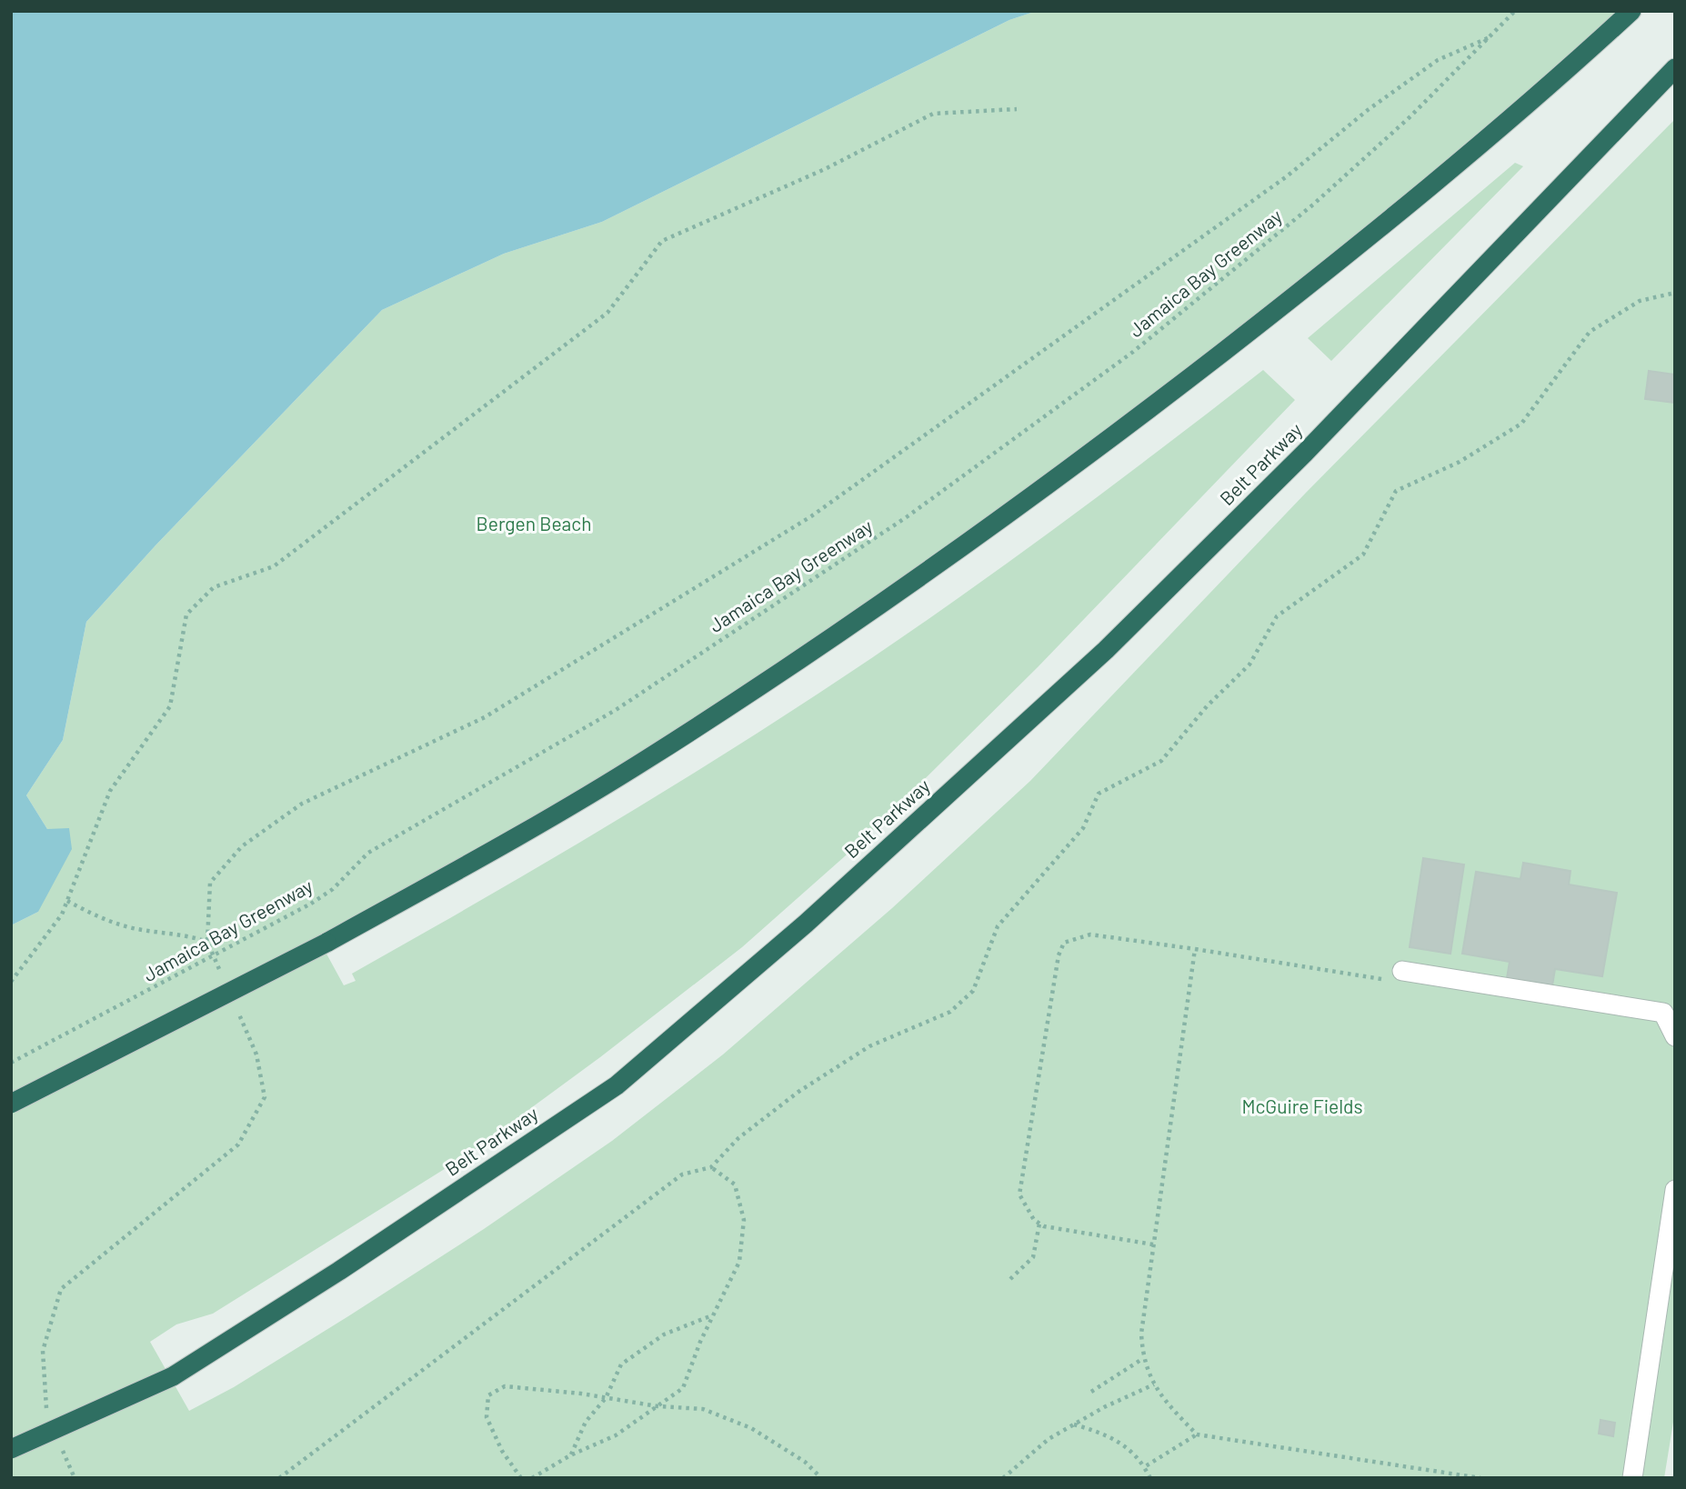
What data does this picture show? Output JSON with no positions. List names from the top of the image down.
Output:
{
  "streets": {
    "highway": ["Belt Parkway"],
    "path": ["Jamaica Bay Greenway"]
  },
  "parks": ["Bergen Beach", "McGuire Fields"]
}
